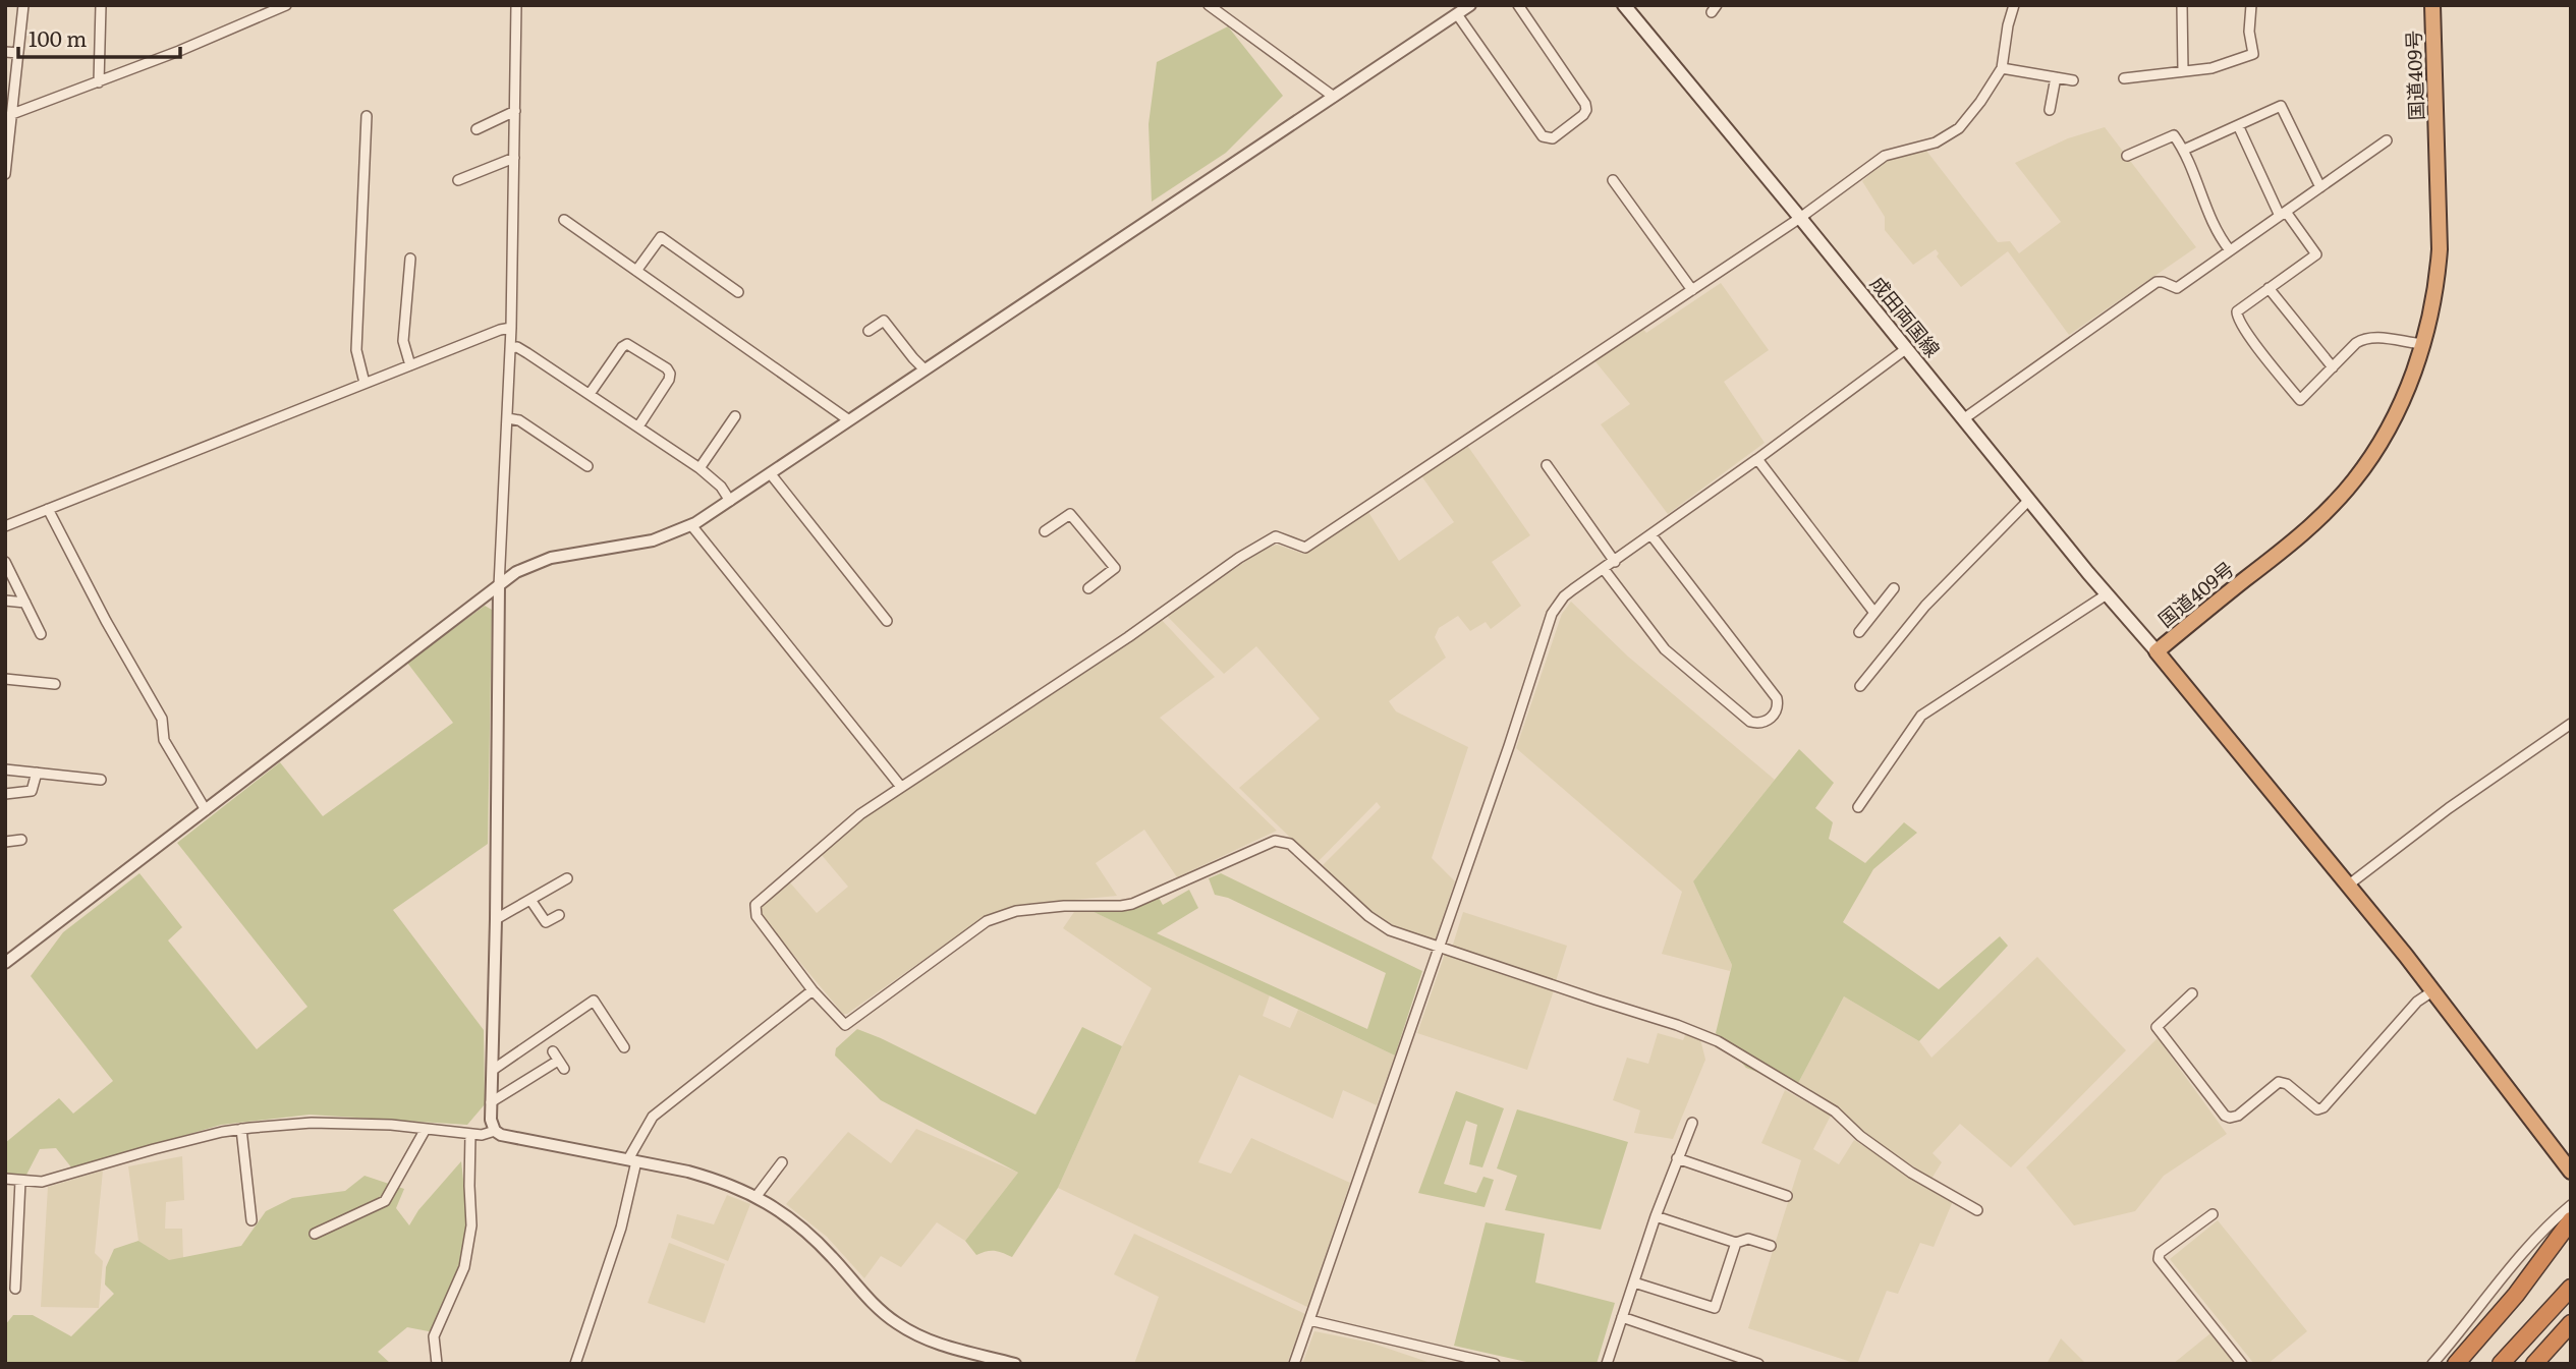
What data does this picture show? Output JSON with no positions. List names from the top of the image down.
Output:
{
  "streets": {
    "highway": ["国道409号"],
    "main road": ["成田両国線"]
  },
  "crossings": [
    ["国道409号", "成田両国線"]
  ],
  "scale_bar": "100 m"
}
